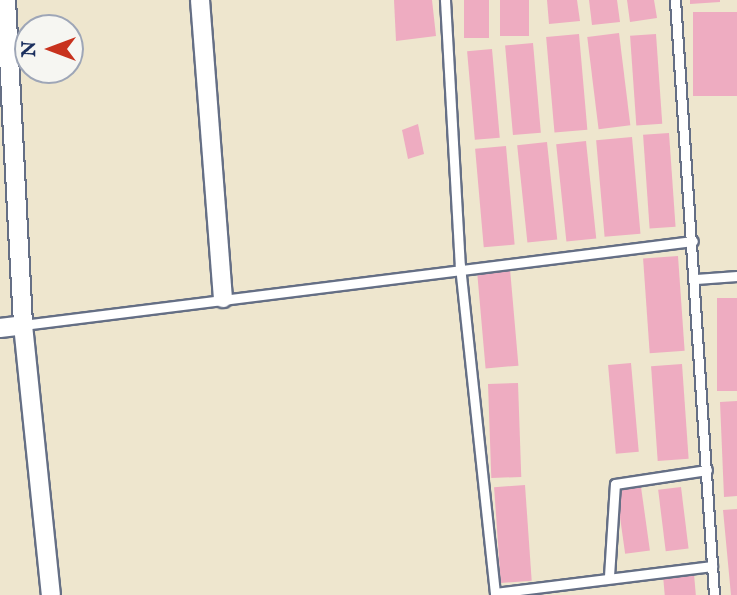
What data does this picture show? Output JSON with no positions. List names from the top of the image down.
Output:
{
  "north": "left"
}
